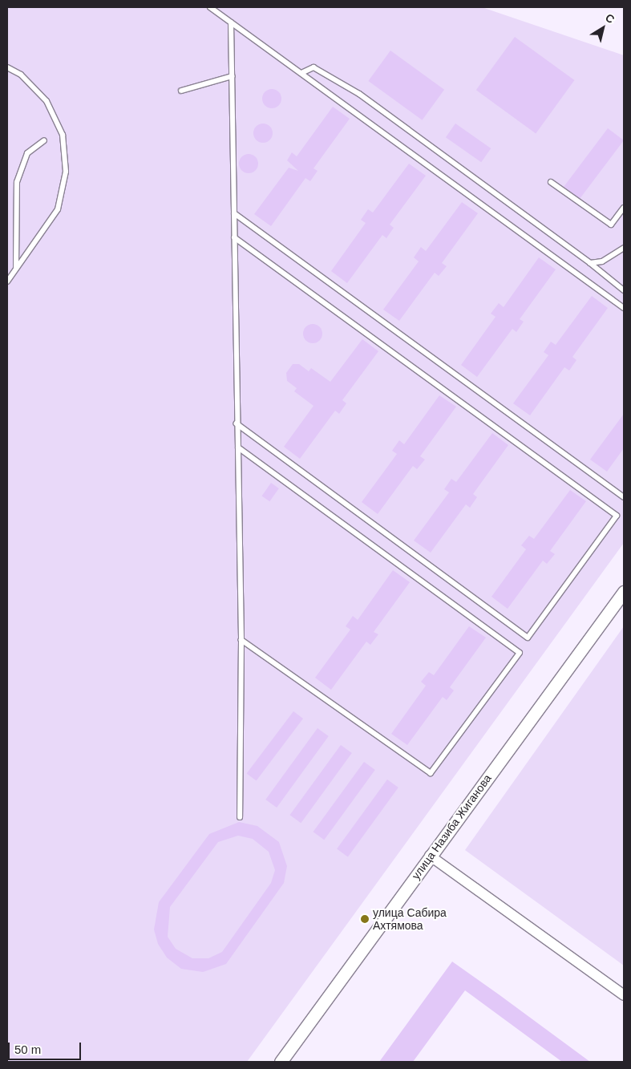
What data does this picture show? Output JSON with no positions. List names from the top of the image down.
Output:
{
  "streets": {
    "street": ["улица Назиба Жиганова"]
  },
  "places": ["улица Сабира Ахтямова"],
  "scale_bar": "50 m",
  "north": "top right"
}
